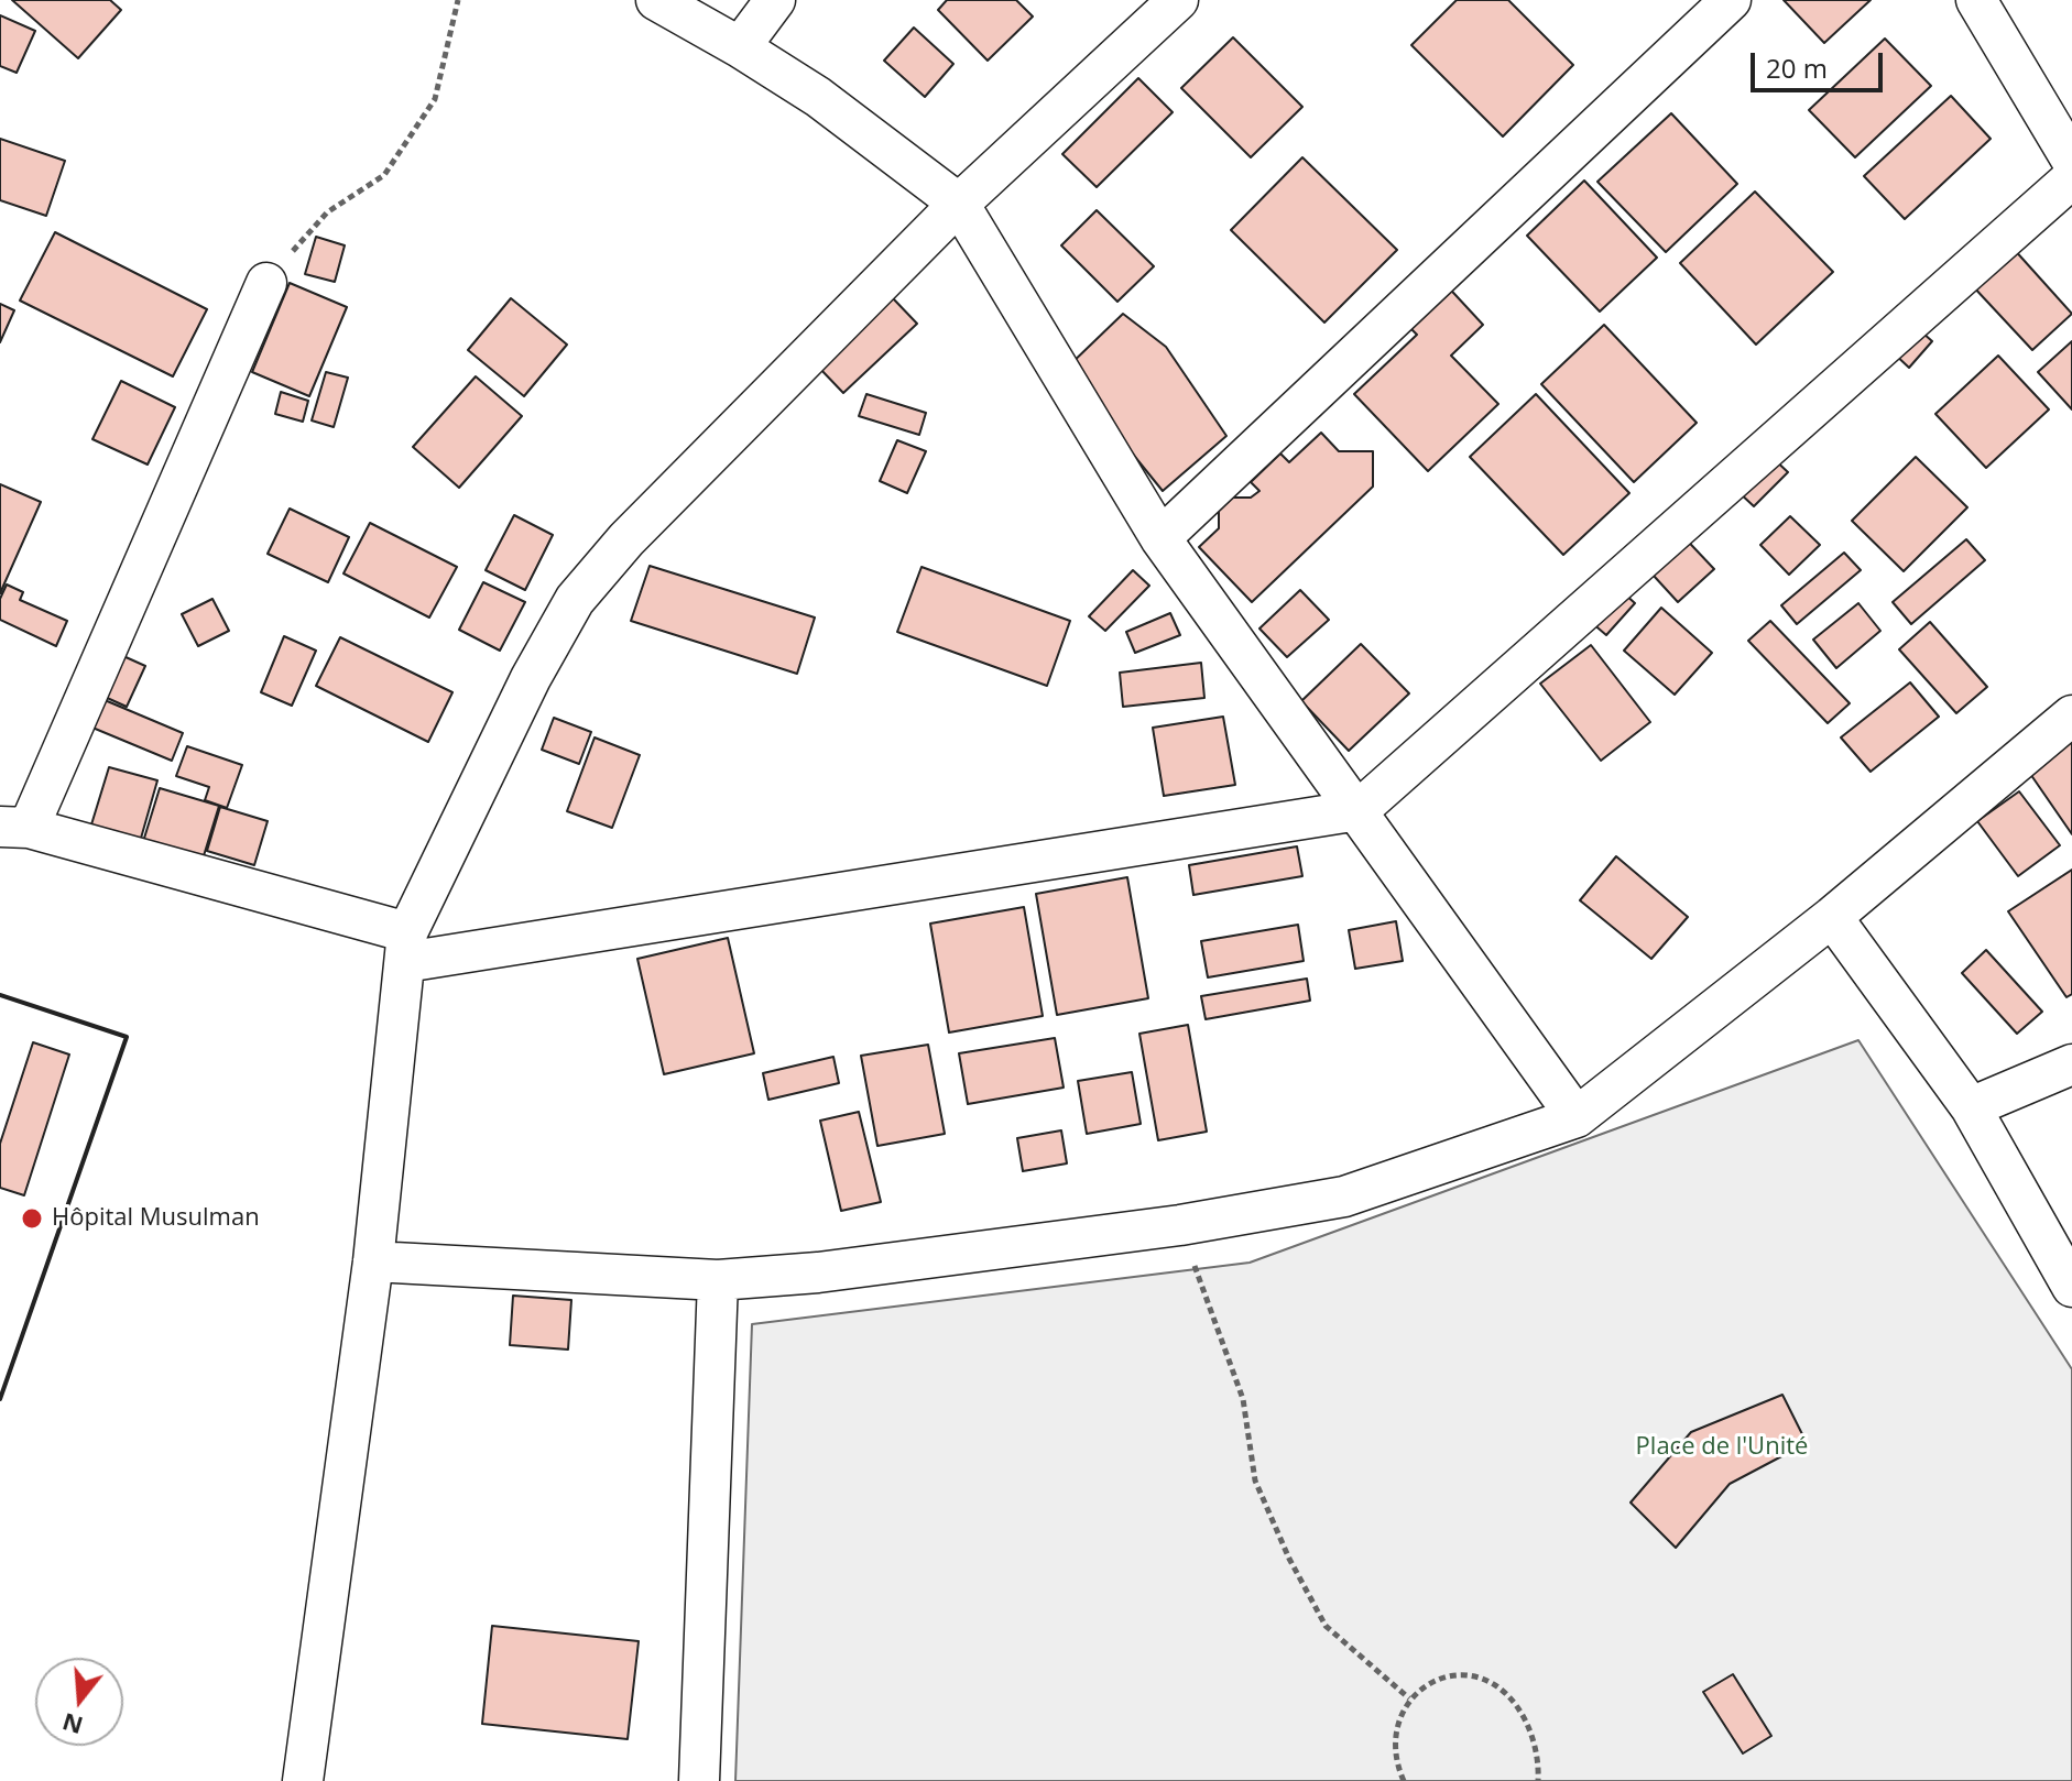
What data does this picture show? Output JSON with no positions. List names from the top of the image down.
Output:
{
  "parks": ["Place de l'Unité"],
  "places": ["Hôpital Musulman"],
  "scale_bar": "20 m",
  "north": "bottom"
}
